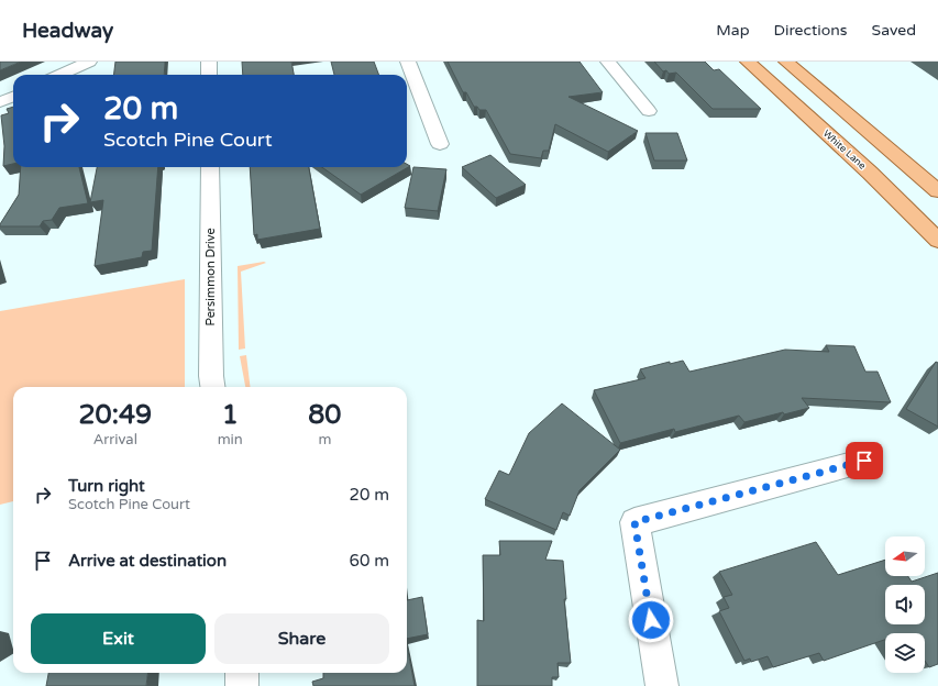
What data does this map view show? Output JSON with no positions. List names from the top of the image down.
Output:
{
  "streets": {
    "main road": ["White Lane"],
    "street": ["Persimmon Drive"]
  },
  "north": "left",
  "page": {
    "header": "Headway",
    "nav": ["Map", "Directions", "Saved"],
    "turn": ["20 m", "Scotch Pine Court"],
    "eta": [
      "20:49",
      "Arrival",
      "1",
      "min",
      "80",
      "m"
    ],
    "list": [
      {
        "name": "Turn right",
        "note": "Scotch Pine Court",
        "value": "20 m"
      },
      {
        "name": "Arrive at destination",
        "value": "60 m"
      }
    ],
    "buttons": ["Exit", "Share"]
  }
}
